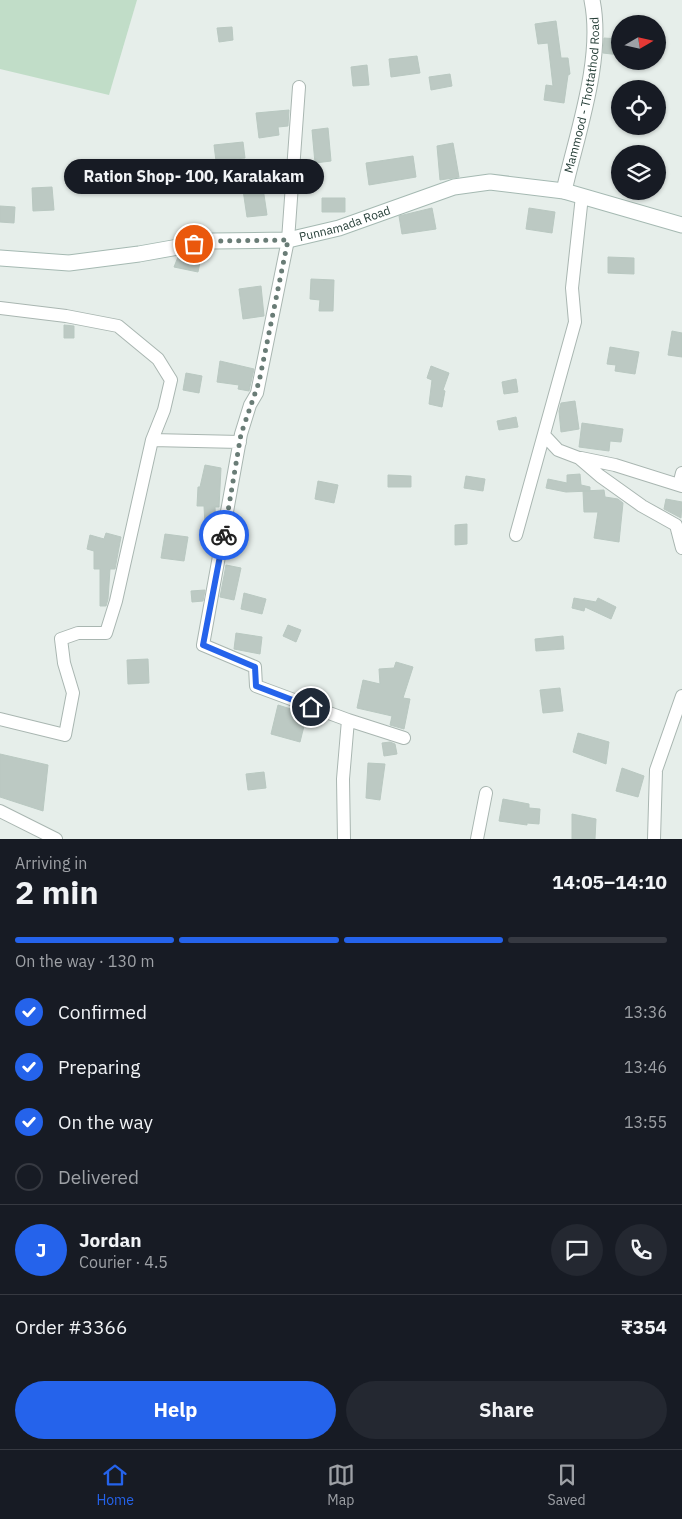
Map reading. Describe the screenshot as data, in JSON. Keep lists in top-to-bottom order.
{
  "streets": {
    "main road": ["Mammood - Thottathod Road", "Punnamada Road"]
  },
  "crossings": [
    ["Mammood - Thottathod Road", "Punnamada Road"]
  ],
  "places": ["Ration Shop- 100, Karalakam"],
  "north": "right",
  "page": {
    "bubble": "Ration Shop- 100, Karalakam",
    "heading": ["2 min", "Arriving in", "14:05–14:10"],
    "panel": [
      "Jordan",
      "Courier · 4.5",
      "Order #3366",
      "₹354"
    ],
    "bar": "On the way · 130 m",
    "list": [
      ["Confirmed", "13:36"],
      ["Preparing", "13:46"],
      ["On the way", "13:55"],
      "Delivered"
    ],
    "round": "J",
    "buttons": ["Help", "Share"],
    "tabs": ["Home", "Map", "Saved"]
  }
}
